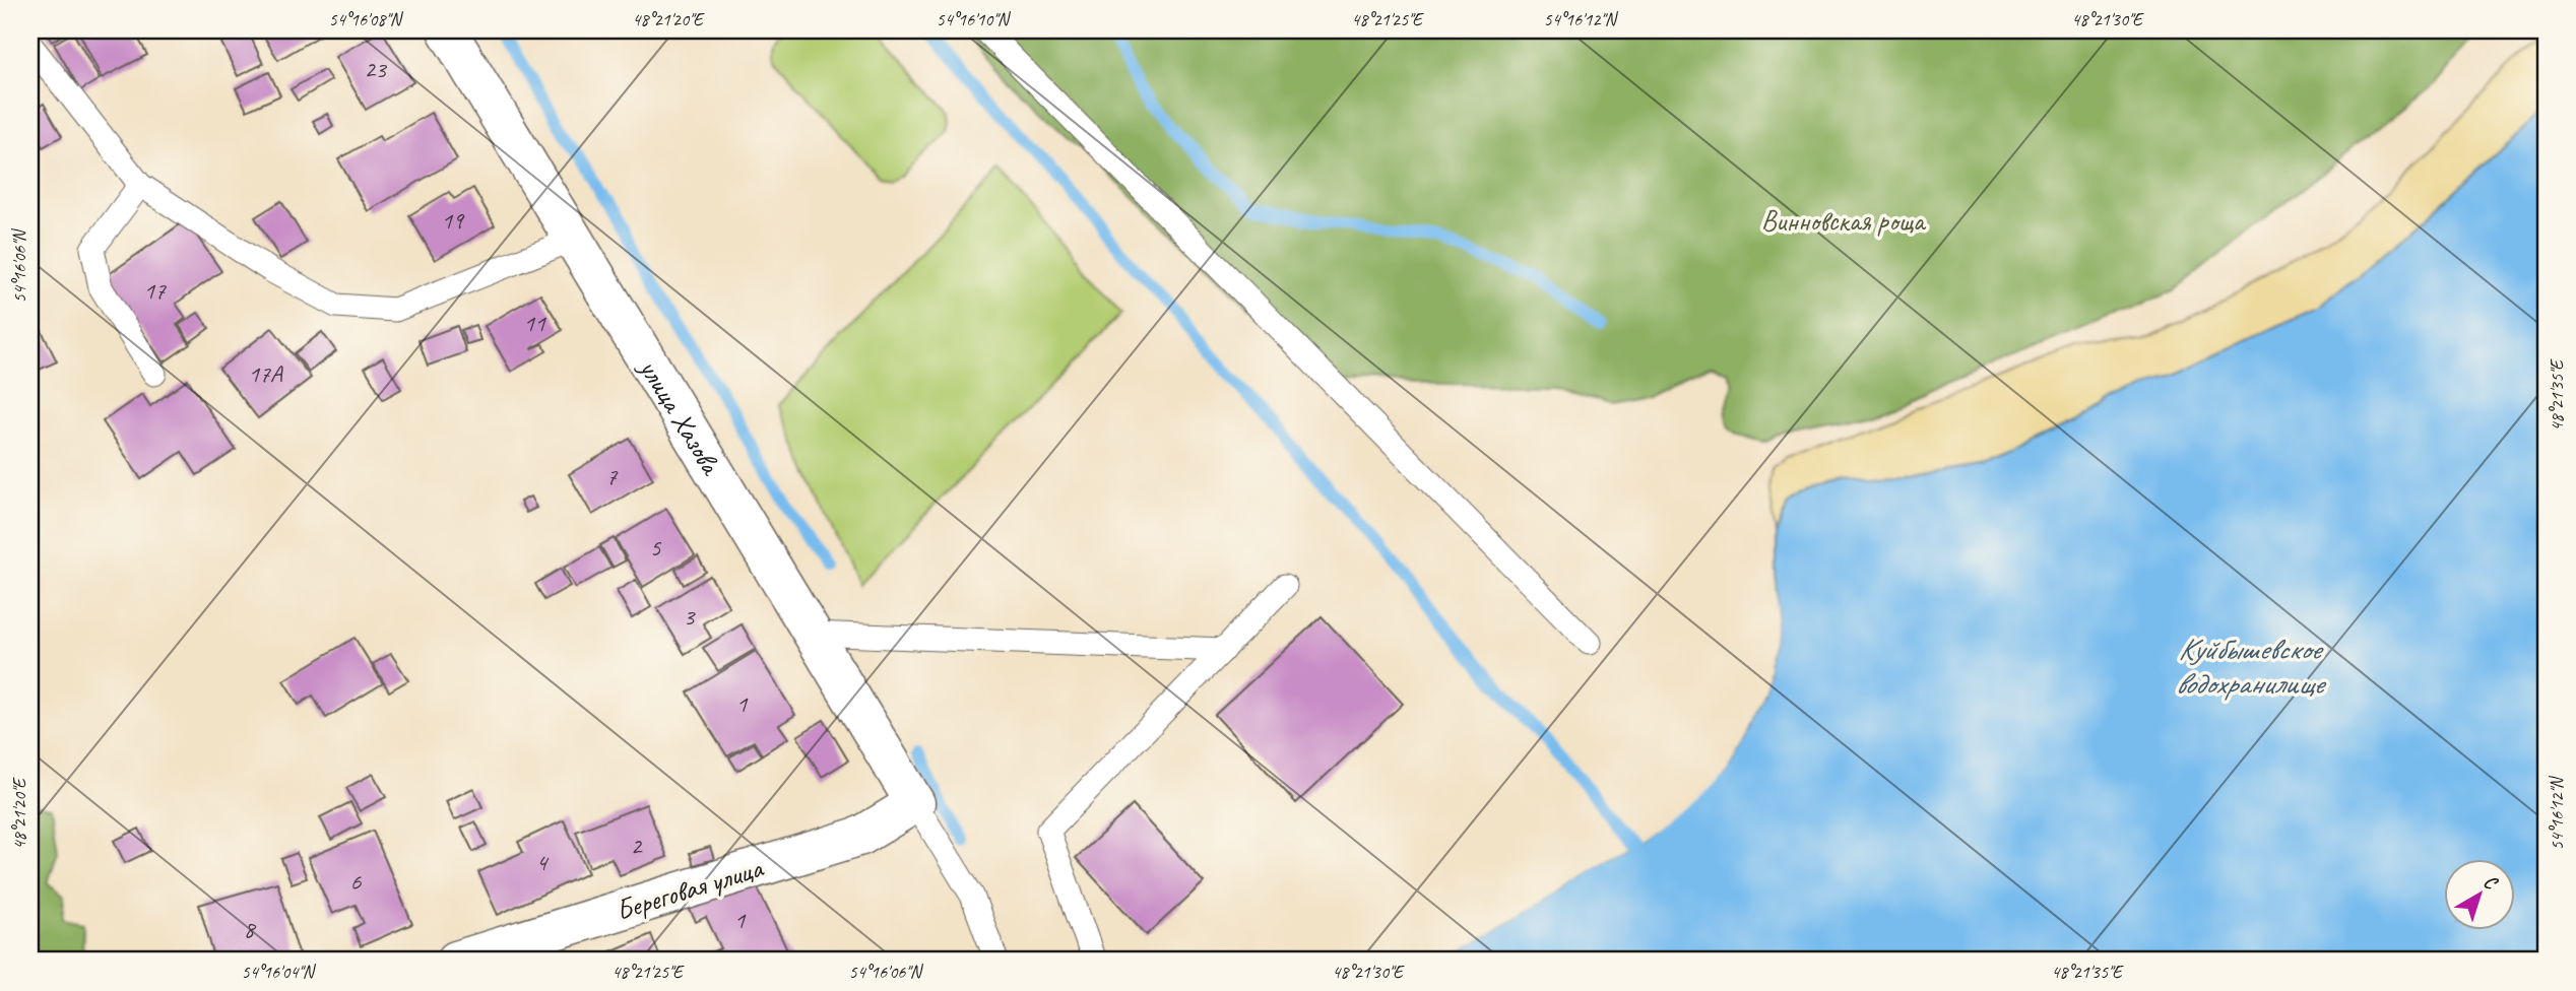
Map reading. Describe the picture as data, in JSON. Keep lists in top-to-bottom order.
{
  "streets": {
    "street": ["улица Хазова", "Береговая улица"]
  },
  "crossings": [
    ["улица Хазова", "Береговая улица"]
  ],
  "water": ["Куйбышевское водохранилище"],
  "parks": ["Винновская роща"],
  "house_numbers": [
    "23",
    "19",
    "17",
    "11",
    "17А",
    "7",
    "5",
    "3",
    "1",
    "2",
    "4",
    "6",
    "1",
    "8"
  ],
  "north": "top right",
  "coordinates": [
    "54°16'08\"N",
    "48°21'20\"E",
    "54°16'10\"N",
    "48°21'25\"E",
    "54°16'12\"N",
    "48°21'30\"E",
    "54°16'06\"N",
    "48°21'35\"E",
    "54°16'04\"N"
  ]
}
